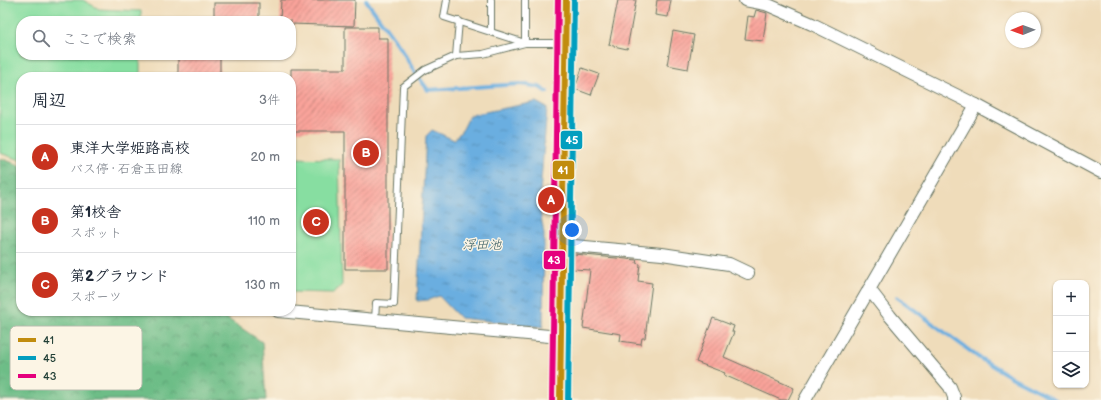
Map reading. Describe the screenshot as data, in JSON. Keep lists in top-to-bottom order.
{
  "water": ["浮田池"],
  "lines": ["transit line 41", "transit line 45", "transit line 43"],
  "legend": ["41", "45", "43"],
  "north": "left",
  "page": {
    "search": "ここで検索",
    "heading": ["周辺", "3件"],
    "list": [
      {
        "mark": "A",
        "name": "東洋大学姫路高校",
        "note": "バス停 · 石倉玉田線",
        "value": "20 m"
      },
      {
        "mark": "B",
        "name": "第1校舎",
        "note": "スポット",
        "value": "110 m"
      },
      {
        "mark": "C",
        "name": "第2グラウンド",
        "note": "スポーツ",
        "value": "130 m"
      }
    ],
    "pins": ["B", "A", "C"],
    "map_buttons": ["+", "−"]
  }
}
